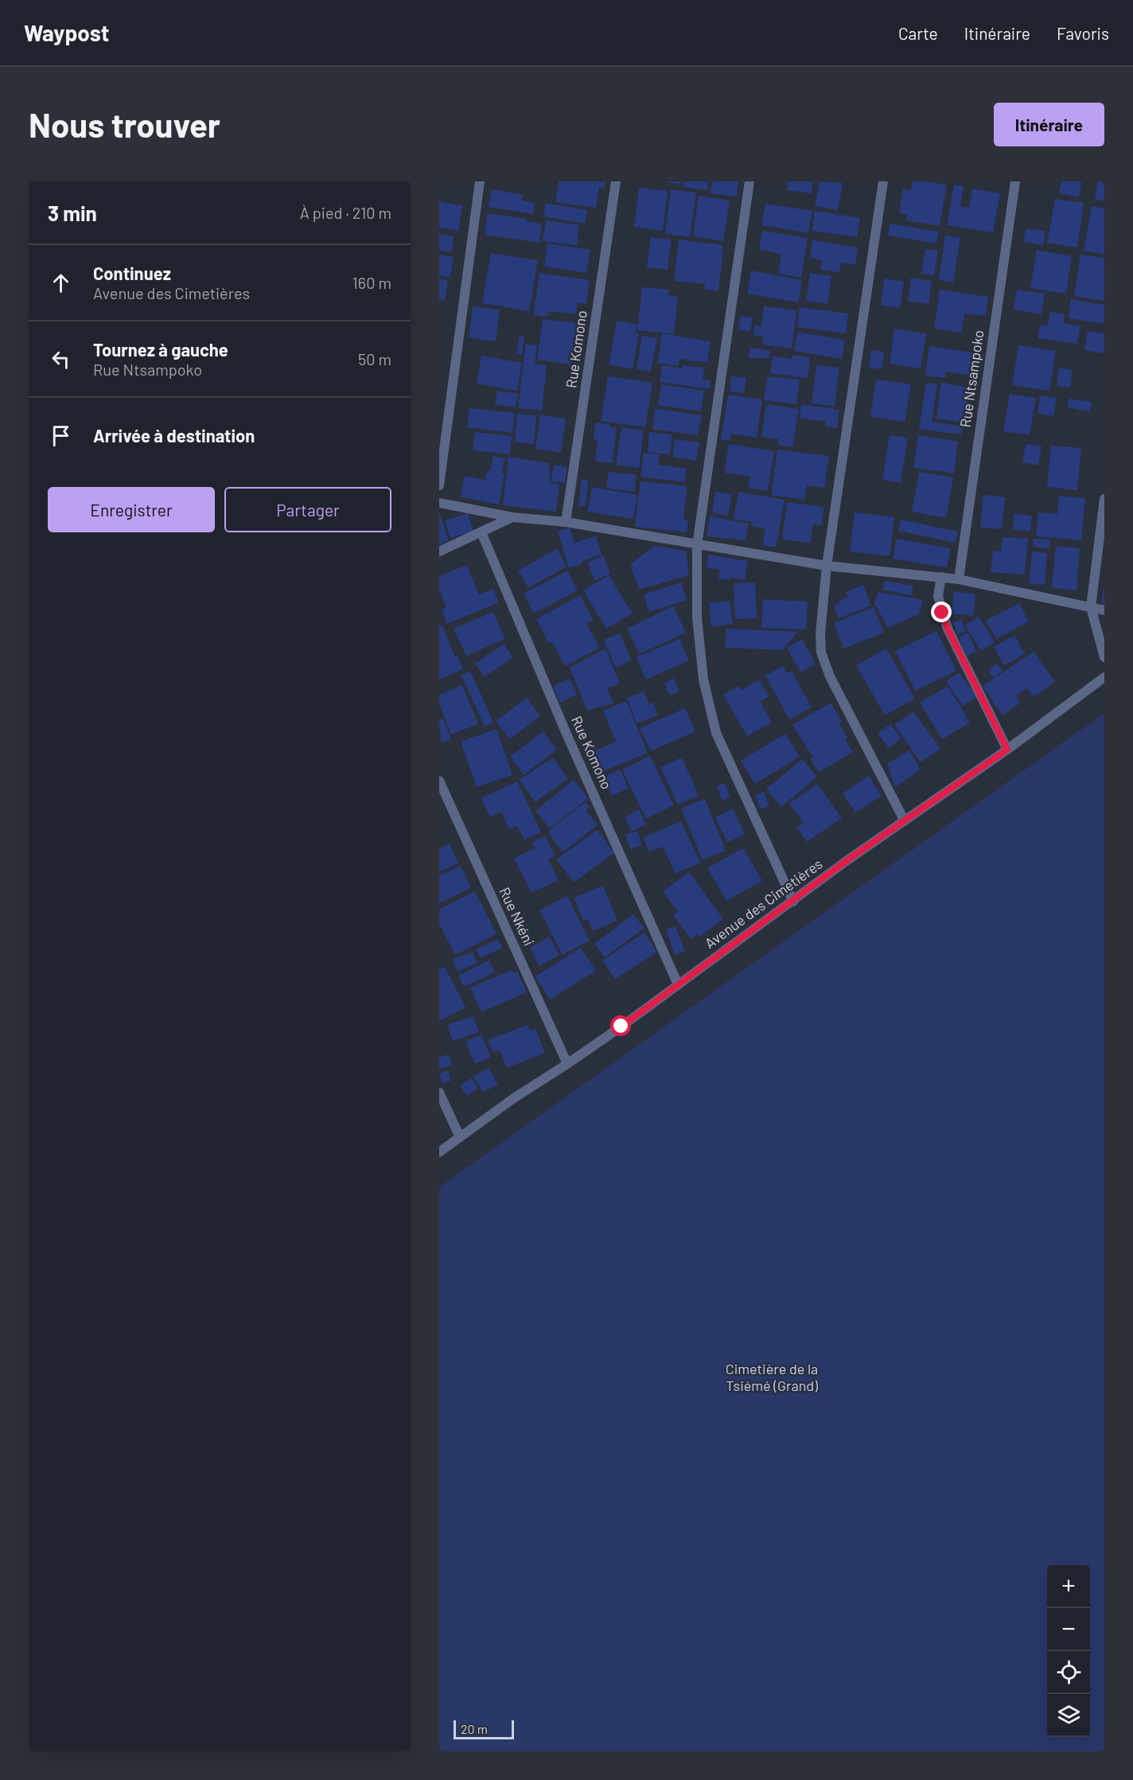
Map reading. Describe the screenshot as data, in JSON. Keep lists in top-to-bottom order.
{
  "streets": {
    "street": [
      "Rue Komono",
      "Rue Ntsampoko",
      "Avenue des Cimetières",
      "Rue Nkéni"
    ]
  },
  "crossings": [
    ["Rue Komono", "Avenue des Cimetières"],
    ["Avenue des Cimetières", "Rue Nkéni"]
  ],
  "parks": ["Cimetière de la Tsiémé (Grand)"],
  "scale_bar": "20 m",
  "page": {
    "header": "Waypost",
    "nav": ["Carte", "Itinéraire", "Favoris"],
    "buttons": [
      "Itinéraire",
      ["Enregistrer", "Partager"]
    ],
    "title": "Nous trouver",
    "heading": ["3 min", "À pied · 210 m"],
    "list": [
      ["Continuez", "Avenue des Cimetières", "160 m"],
      ["Tournez à gauche", "Rue Ntsampoko", "50 m"],
      "Arrivée à destination"
    ],
    "map_buttons": ["+", "−"],
    "scale": "20 m"
  }
}
